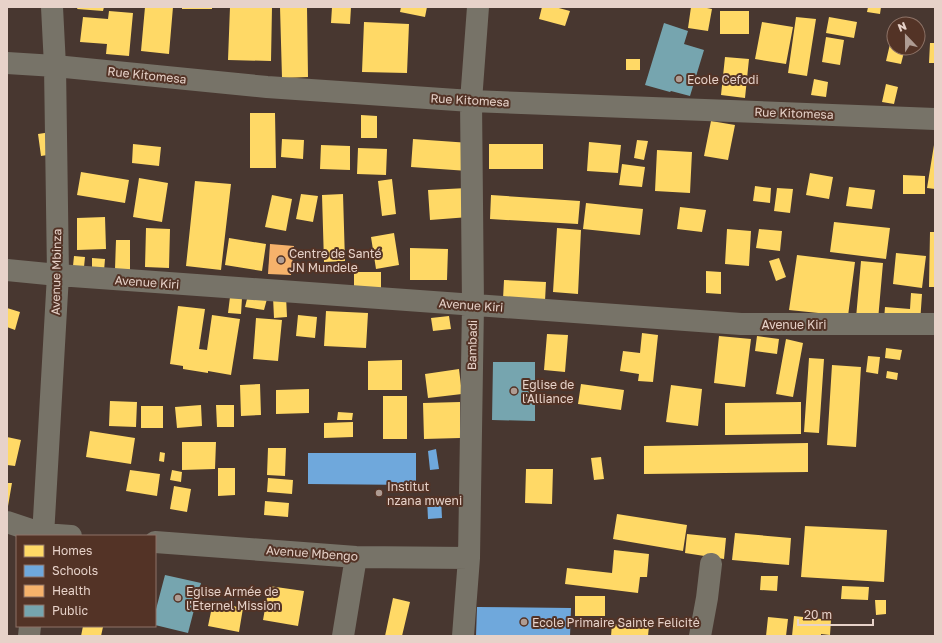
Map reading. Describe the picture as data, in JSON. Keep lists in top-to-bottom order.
{
  "streets": {
    "street": [
      "Rue Kitomesa",
      "Avenue Mbinza",
      "Avenue Kiri",
      "Bambadi",
      "Avenue Mbengo"
    ]
  },
  "crossings": [
    ["Rue Kitomesa", "Avenue Mbinza"],
    ["Rue Kitomesa", "Bambadi"],
    ["Avenue Mbinza", "Avenue Kiri"],
    ["Avenue Kiri", "Bambadi"],
    ["Bambadi", "Avenue Mbengo"]
  ],
  "places": [
    "Ecole Cefodi",
    "Centre de Santé JN Mundele",
    "Eglise de l'Alliance",
    "Institut nzana mweni",
    "Eglise Armée de l'Eternel Mission",
    "Ecole Primaire Sainte Felicitė"
  ],
  "legend": [
    "Homes",
    "Schools",
    "Health",
    "Public"
  ],
  "scale_bar": "20 m",
  "north": "top"
}
